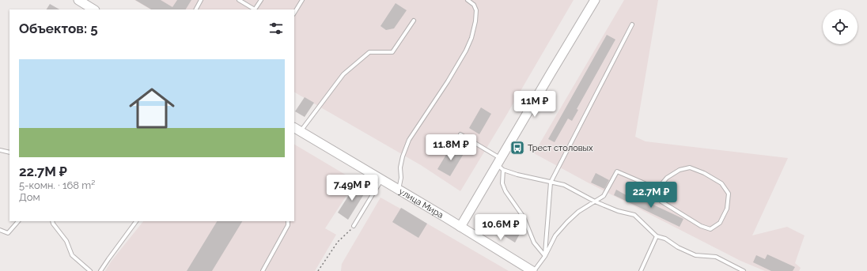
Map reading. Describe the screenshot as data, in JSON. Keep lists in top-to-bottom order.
{
  "streets": {
    "main road": ["улица Мира"]
  },
  "places": {
    "bus stop": ["Трест столовых"]
  },
  "page": {
    "heading": "Объектов: 5",
    "list": [
      {
        "name": "22.7M ₽",
        "note": "5-комн. · 168 m² · Дом"
      }
    ],
    "price": [
      "11M ₽",
      "11.8M ₽",
      "7.49M ₽",
      "22.7M ₽",
      "10.6M ₽"
    ]
  }
}
